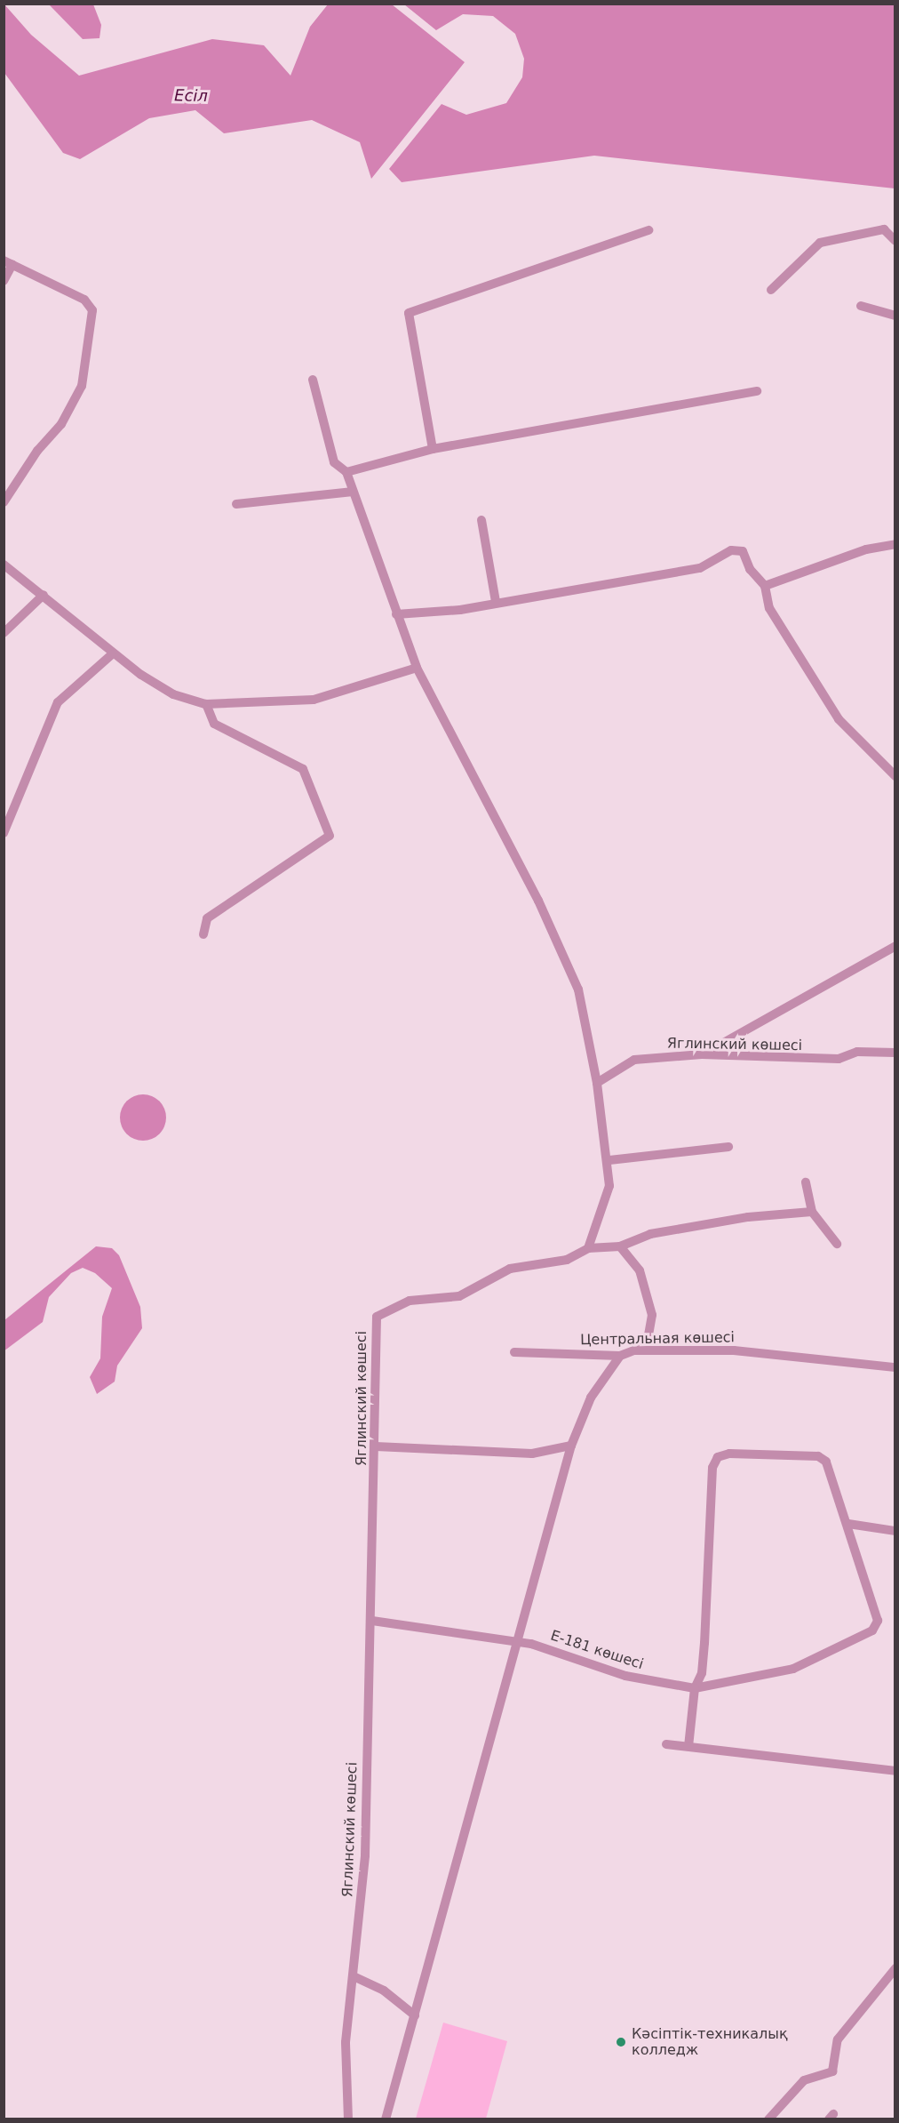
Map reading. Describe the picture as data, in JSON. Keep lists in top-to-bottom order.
{
  "streets": {
    "street": ["Яглинский көшесі", "Центральная көшесі", "Е-181 көшесі"]
  },
  "crossings": [
    ["Яглинский көшесі", "Е-181 көшесі"]
  ],
  "water": ["Есіл"],
  "places": ["Кәсіптік-техникалық колледж"]
}
